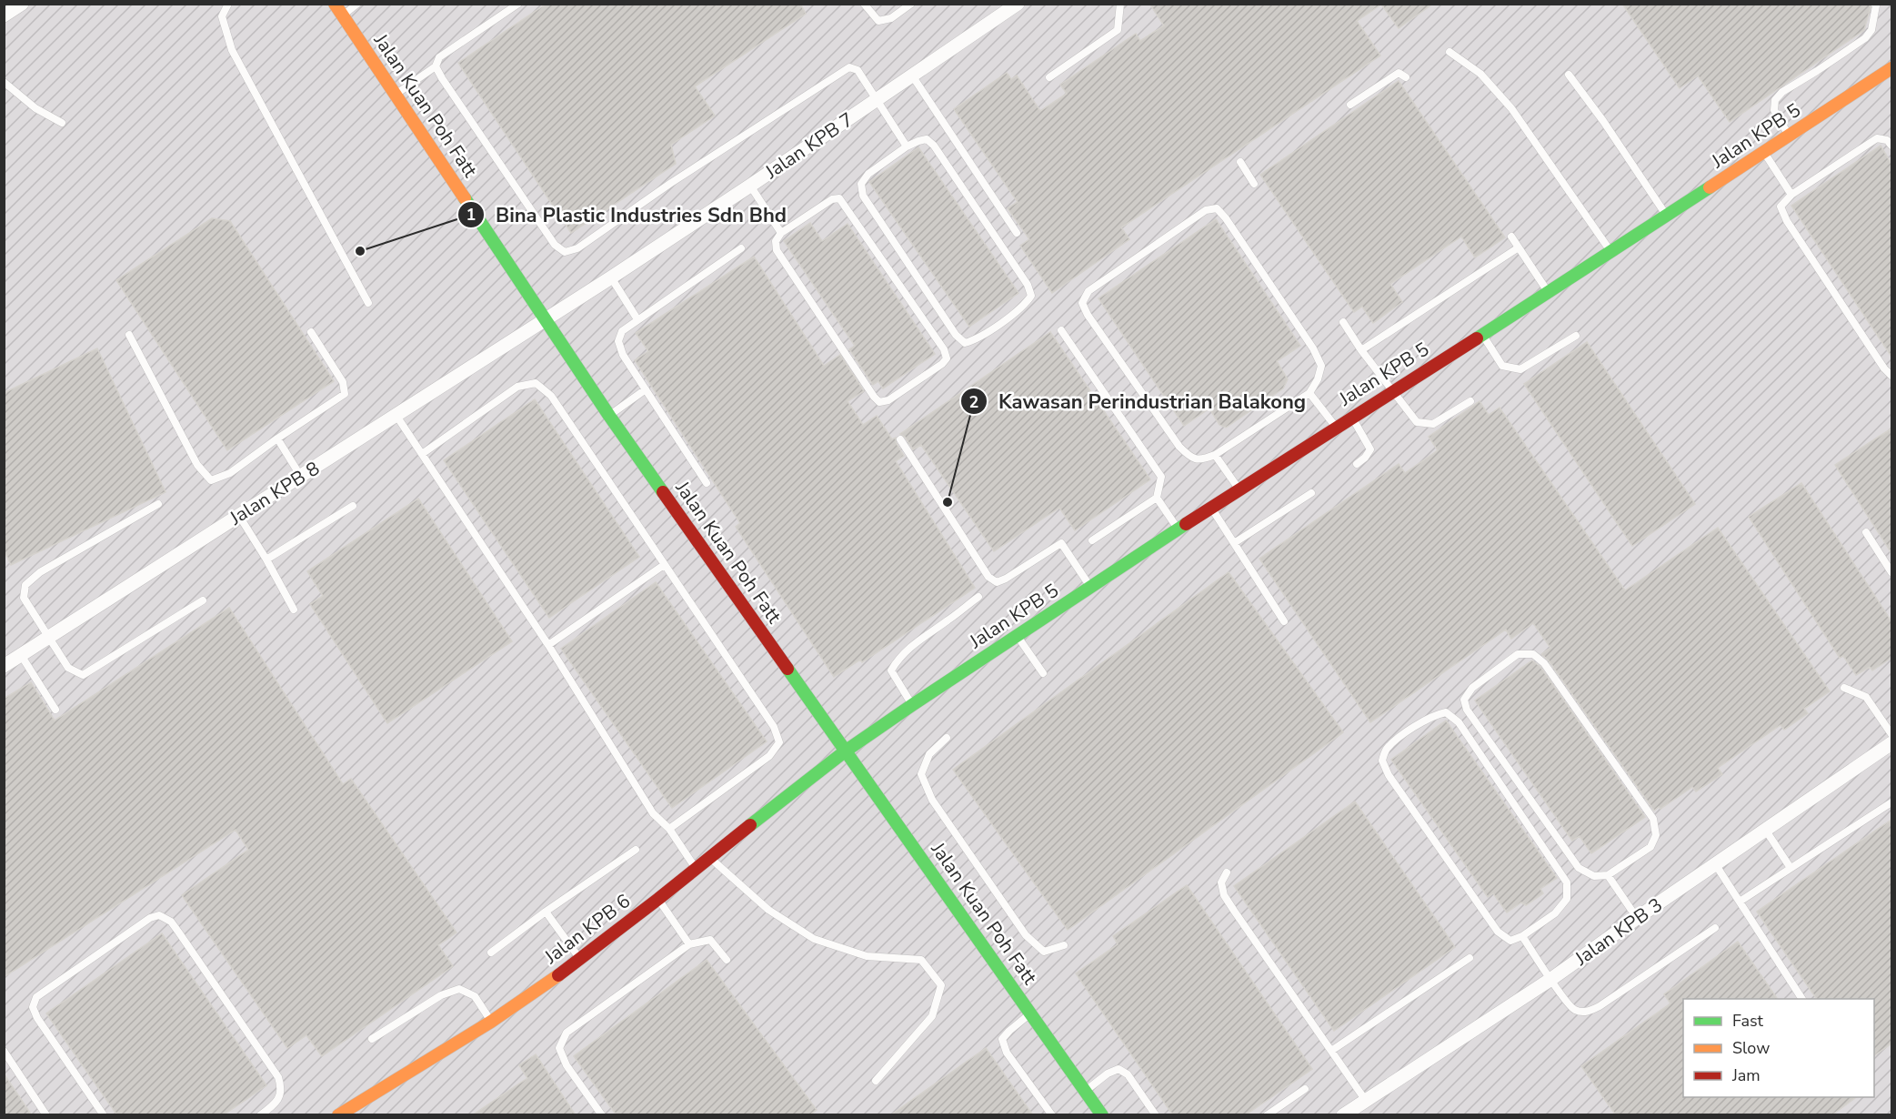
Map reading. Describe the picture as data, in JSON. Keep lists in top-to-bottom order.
{
  "streets": {
    "street": [
      "Jalan Kuan Poh Fatt",
      "Jalan KPB 5",
      "Jalan KPB 7",
      "Jalan KPB 8",
      "Jalan KPB 6",
      "Jalan KPB 3"
    ]
  },
  "crossings": [
    ["Jalan Kuan Poh Fatt", "Jalan KPB 5"],
    ["Jalan Kuan Poh Fatt", "Jalan KPB 7"],
    ["Jalan Kuan Poh Fatt", "Jalan KPB 8"],
    ["Jalan Kuan Poh Fatt", "Jalan KPB 6"],
    ["Jalan KPB 5", "Jalan KPB 6"],
    ["Jalan KPB 7", "Jalan KPB 8"]
  ],
  "places": ["Bina Plastic Industries Sdn Bhd", "Kawasan Perindustrian Balakong"],
  "legend": ["Fast", "Slow", "Jam"]
}
